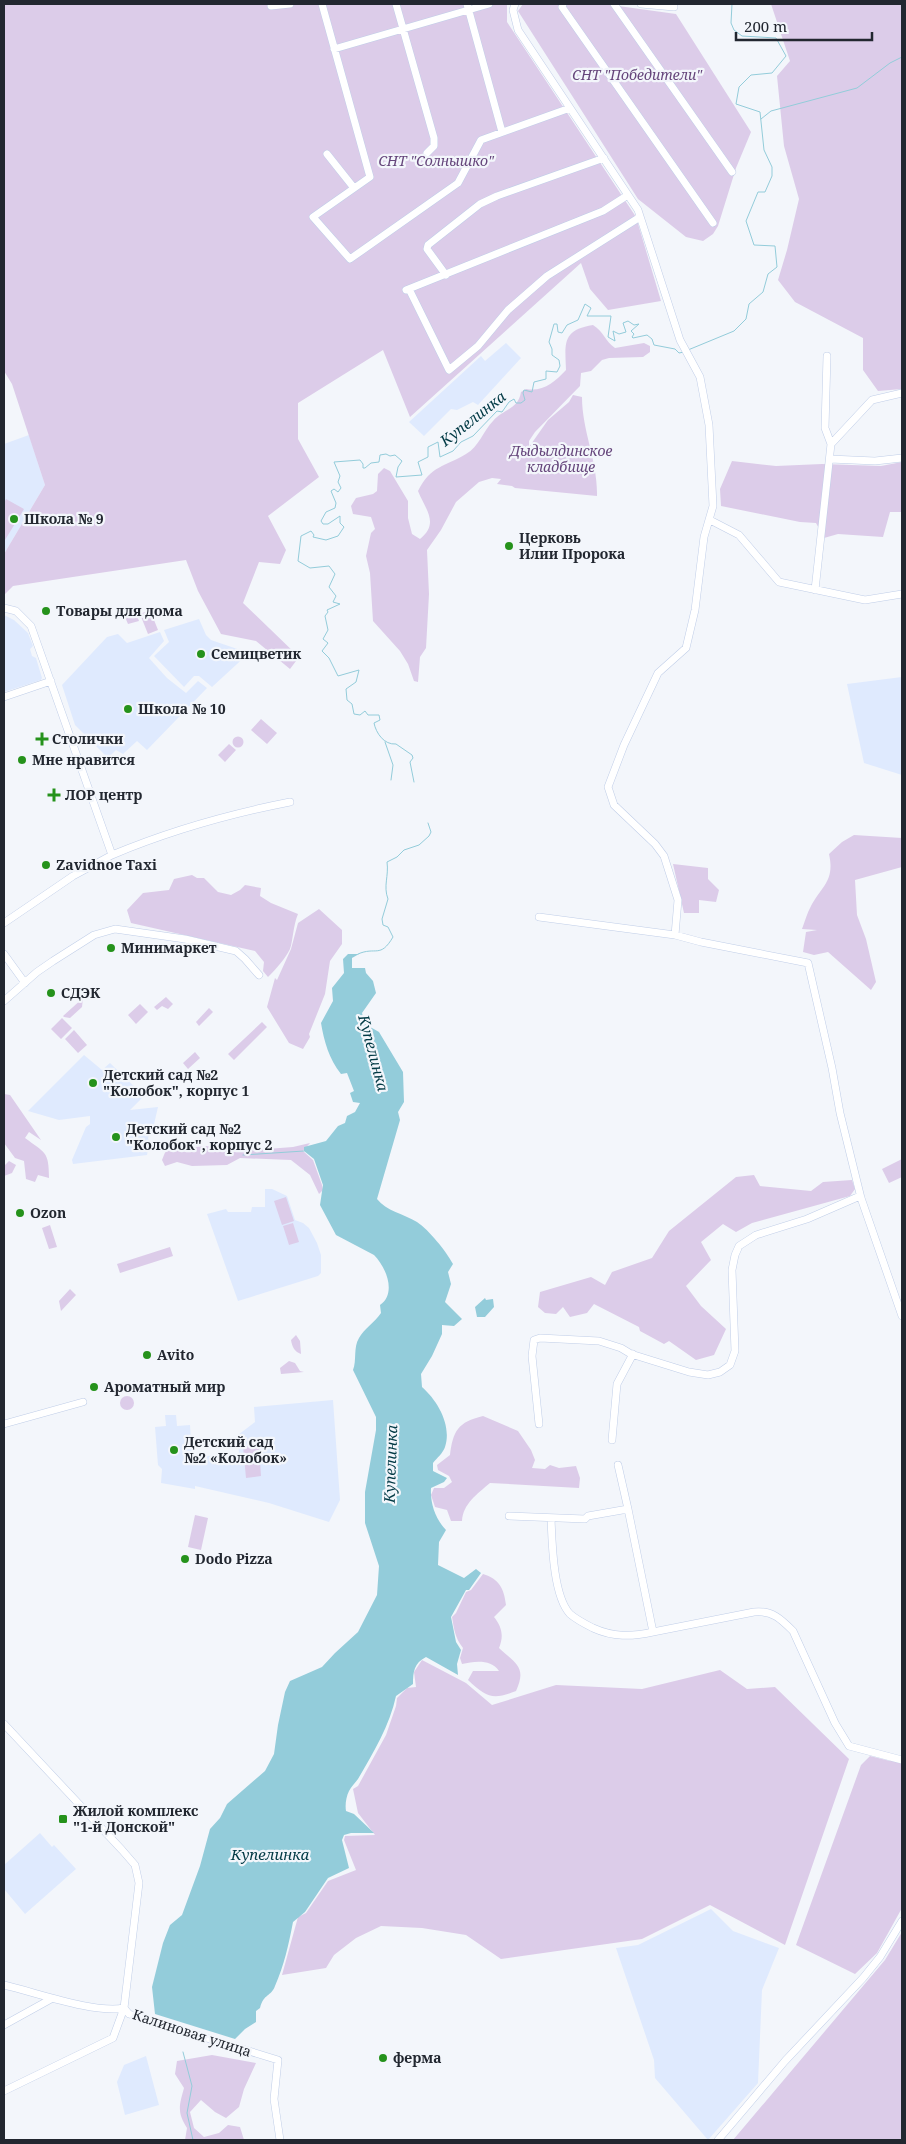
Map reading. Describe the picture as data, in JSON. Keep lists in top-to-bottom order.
{
  "streets": {
    "street": ["Калиновая улица"]
  },
  "water": ["Купелинка"],
  "parks": ["СНТ \"Победители\"", "СНТ \"Солнышко\"", "Дыдылдинское кладбище"],
  "places": {
    "other": [
      "Школа № 9",
      "Церковь Илии Пророка",
      "Товары для дома",
      "Семицветик",
      "Школа № 10",
      "Мне нравится",
      "Zavidnoe Taxi",
      "Минимаркет",
      "СДЭК",
      "Детский сад №2 \"Колобок\", корпус 1",
      "Детский сад №2 \"Колобок\", корпус 2",
      "Ozon",
      "Avito",
      "Ароматный мир",
      "Детский сад №2 «Колобок»",
      "Dodo Pizza",
      "ферма"
    ],
    "health": ["Столички", "ЛОР центр"],
    "transit": ["Жилой комплекс \"1-й Донской\""]
  },
  "scale_bar": "200 m"
}
